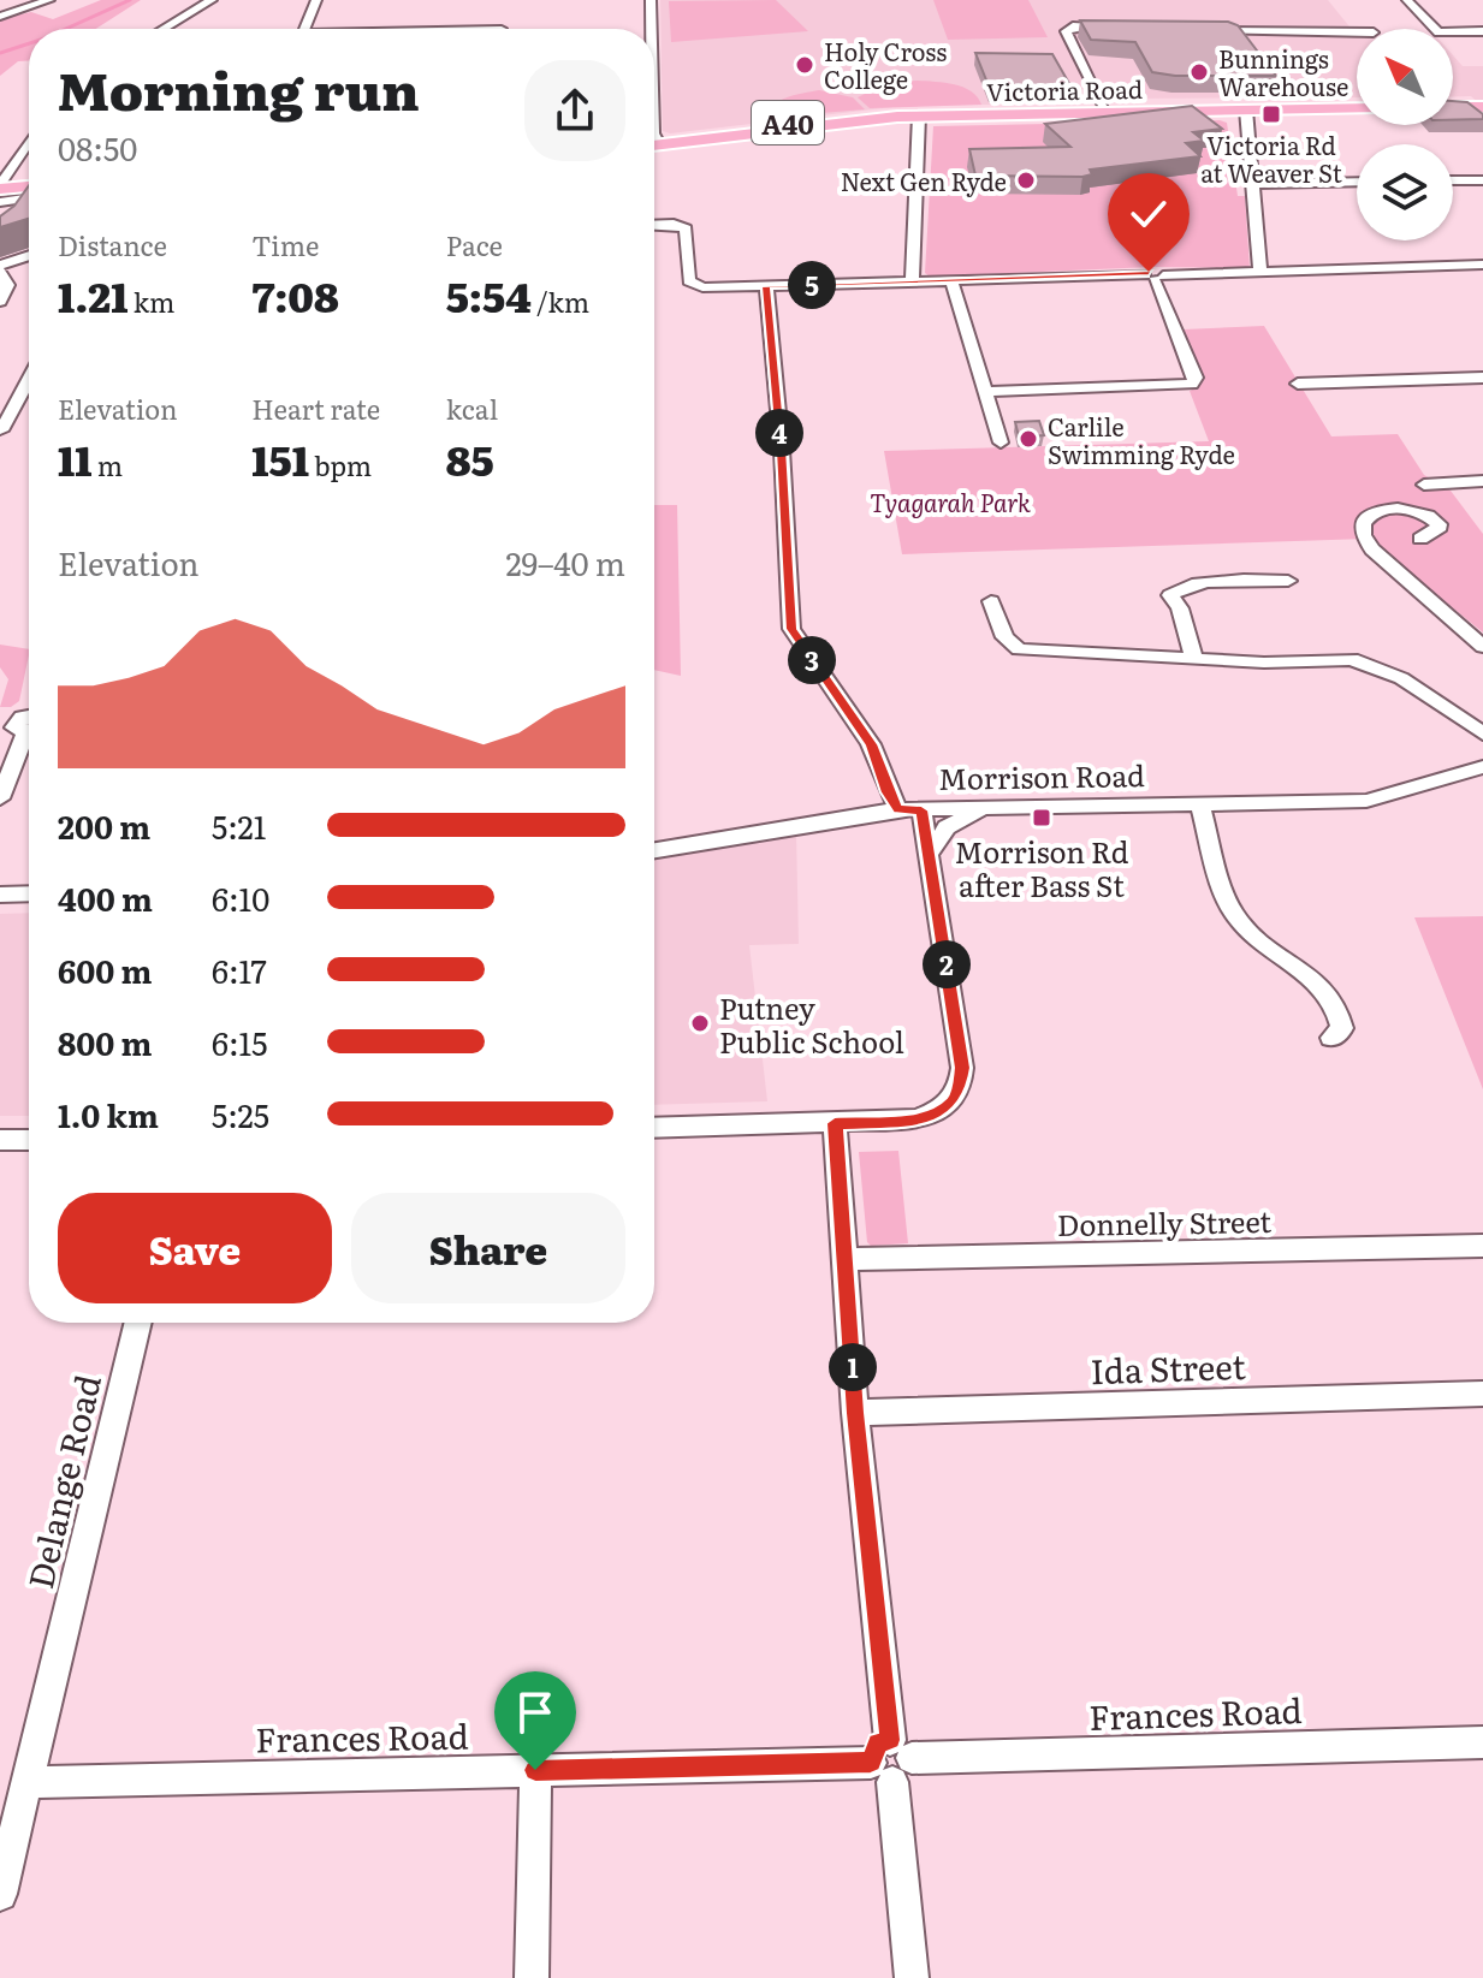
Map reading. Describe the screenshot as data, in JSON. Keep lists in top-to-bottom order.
{
  "streets": {
    "highway": ["Victoria Road", "A40"],
    "street": [
      "Morrison Road",
      "Donnelly Street",
      "Ida Street",
      "Delange Road",
      "Frances Road"
    ]
  },
  "crossings": [
    ["Delange Road", "Frances Road"]
  ],
  "parks": ["Tyagarah Park"],
  "places": {
    "other": [
      "Holy Cross College",
      "Bunnings Warehouse",
      "Next Gen Ryde",
      "Carlile Swimming Ryde",
      "Putney Public School"
    ],
    "transit": ["Victoria Rd at Weaver St", "Morrison Rd after Bass St"]
  },
  "north": "top left",
  "page": {
    "heading": ["Morning run", "08:50"],
    "stats": [
      ["Distance", "1.21 km"],
      ["Time", "7:08"],
      ["Pace", "5:54 /km"],
      ["Elevation", "11 m"],
      ["Heart rate", "151 bpm"],
      ["kcal", "85"]
    ],
    "pins": [
      "5",
      "4",
      "3",
      "2",
      "1"
    ],
    "chart": ["Elevation", "29–40 m"],
    "list": [
      {
        "name": "200 m",
        "note": "5:21"
      },
      {
        "name": "400 m",
        "note": "6:10"
      },
      {
        "name": "600 m",
        "note": "6:17"
      },
      {
        "name": "800 m",
        "note": "6:15"
      },
      {
        "name": "1.0 km",
        "note": "5:25"
      }
    ],
    "buttons": ["Save", "Share"]
  }
}
